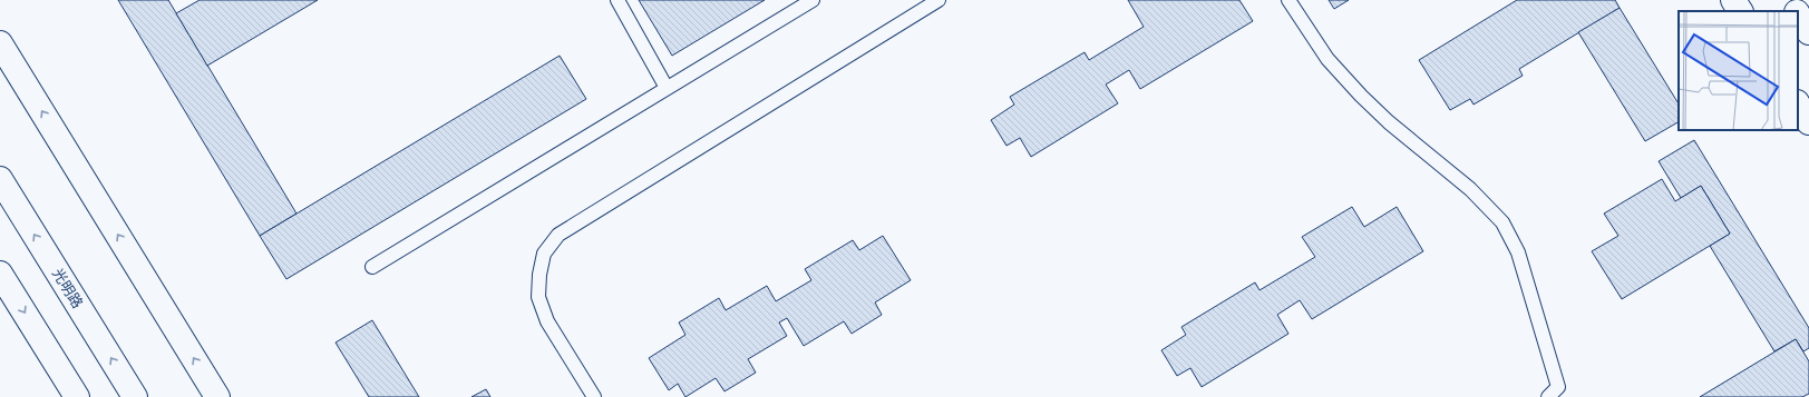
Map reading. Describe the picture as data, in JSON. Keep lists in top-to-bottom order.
{
  "streets": {
    "main road": ["光明路"]
  }
}
